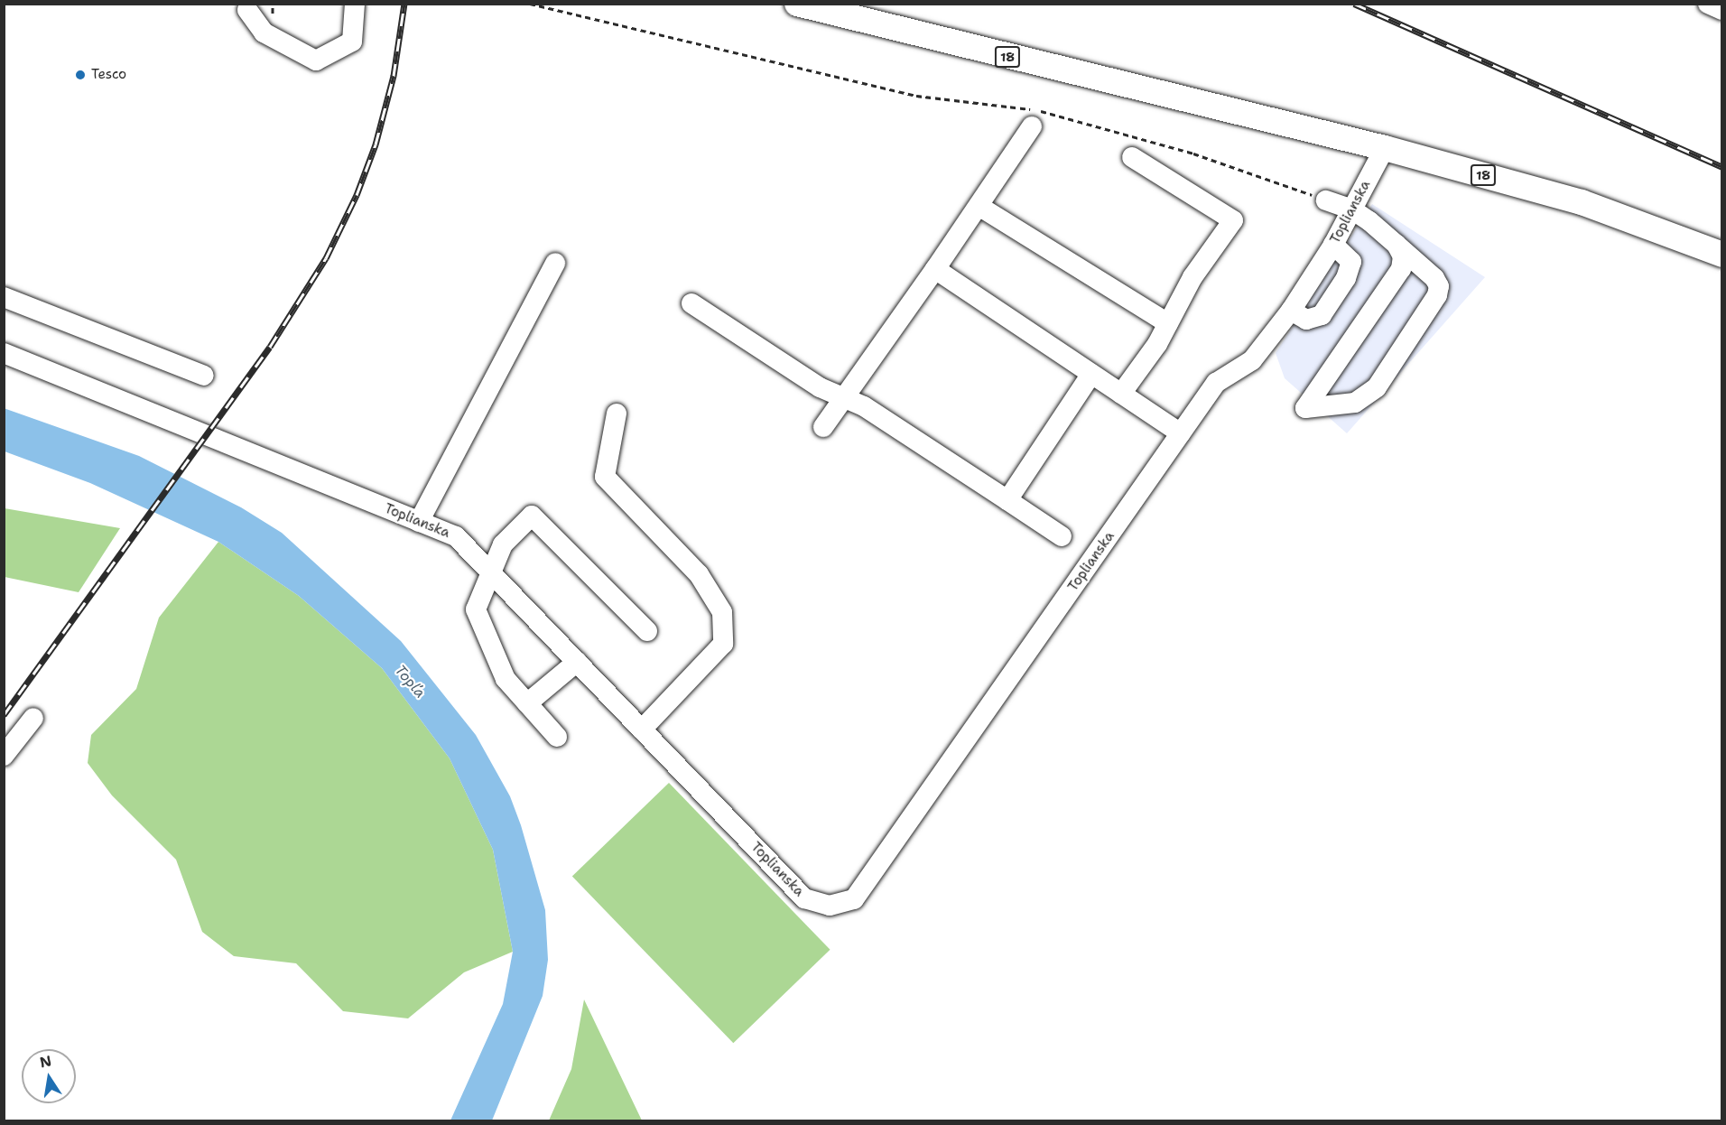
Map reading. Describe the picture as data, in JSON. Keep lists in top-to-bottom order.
{
  "streets": {
    "main road": ["18"],
    "street": ["Toplianska"]
  },
  "crossings": [
    ["18", "Toplianska"]
  ],
  "water": ["Topľa"],
  "places": ["Tesco"],
  "north": "top"
}
